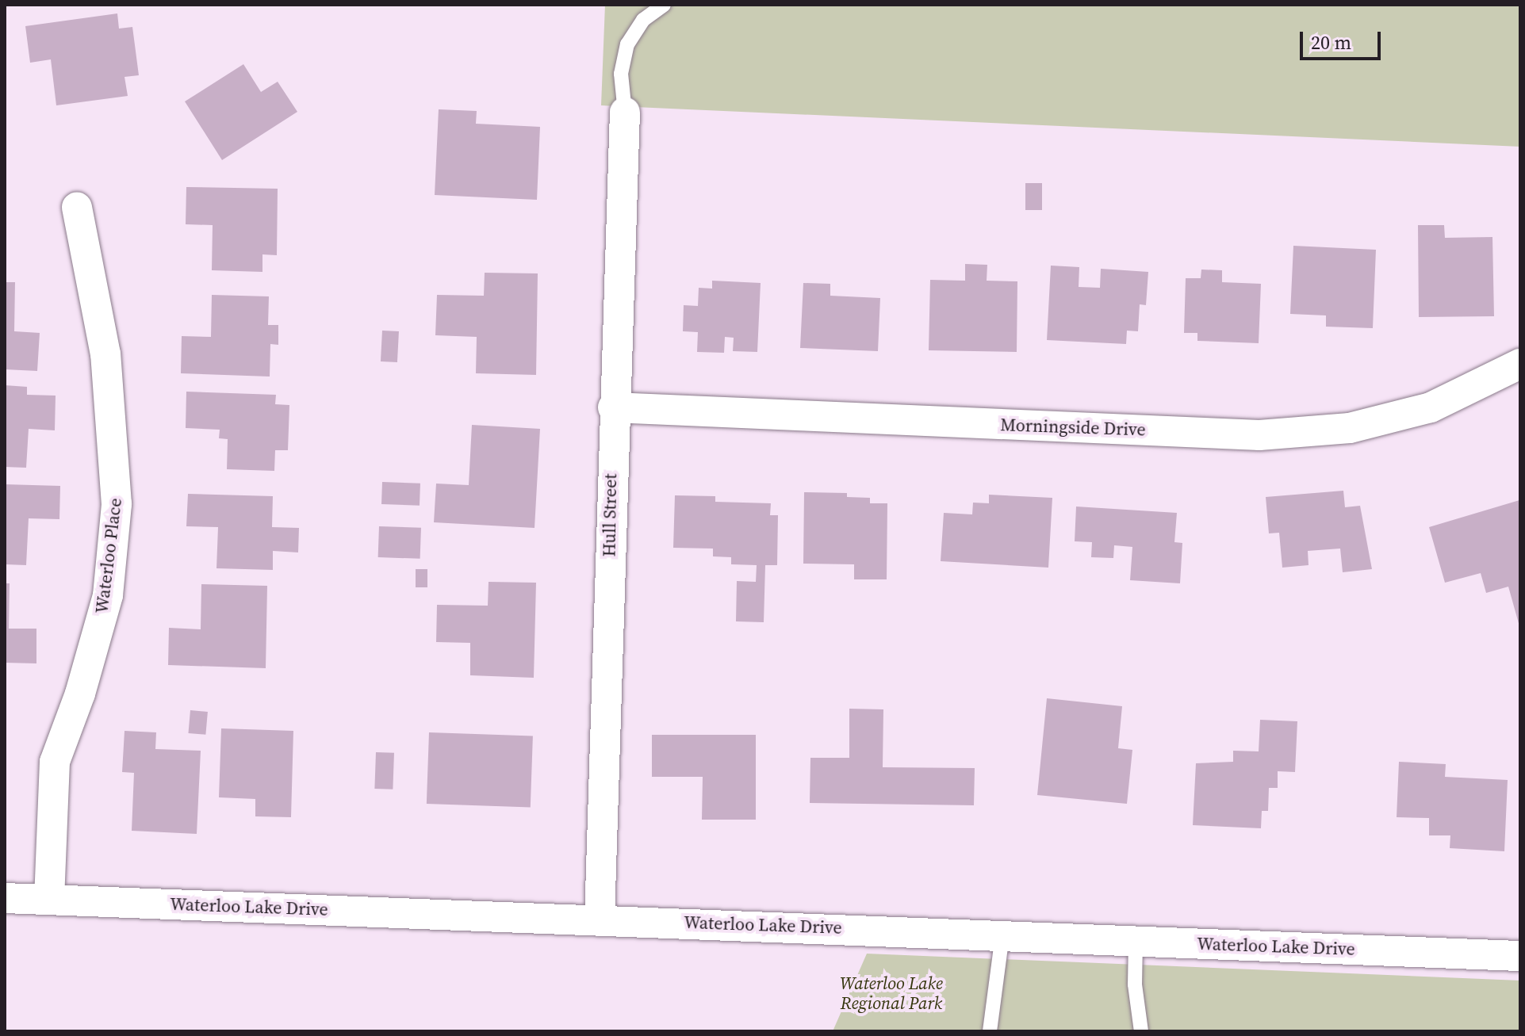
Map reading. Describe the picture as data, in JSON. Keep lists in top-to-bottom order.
{
  "streets": {
    "street": [
      "Morningside Drive",
      "Hull Street",
      "Waterloo Place",
      "Waterloo Lake Drive"
    ]
  },
  "crossings": [
    ["Morningside Drive", "Hull Street"],
    ["Hull Street", "Waterloo Lake Drive"],
    ["Waterloo Place", "Waterloo Lake Drive"]
  ],
  "parks": ["Waterloo Lake Regional Park"],
  "scale_bar": "20 m"
}
